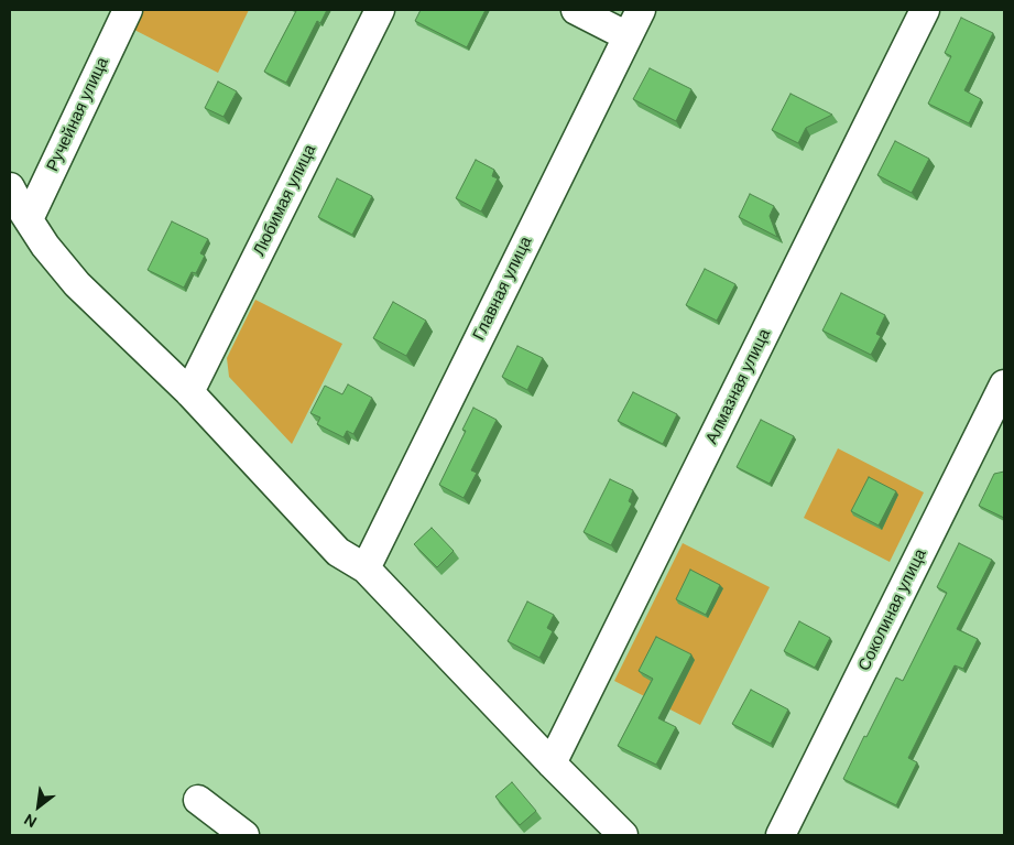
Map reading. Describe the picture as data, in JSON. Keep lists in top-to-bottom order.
{
  "streets": {
    "street": [
      "Ручейная улица",
      "Любимая улица",
      "Главная улица",
      "Алмазная улица",
      "Соколиная улица"
    ]
  },
  "north": "bottom left"
}
